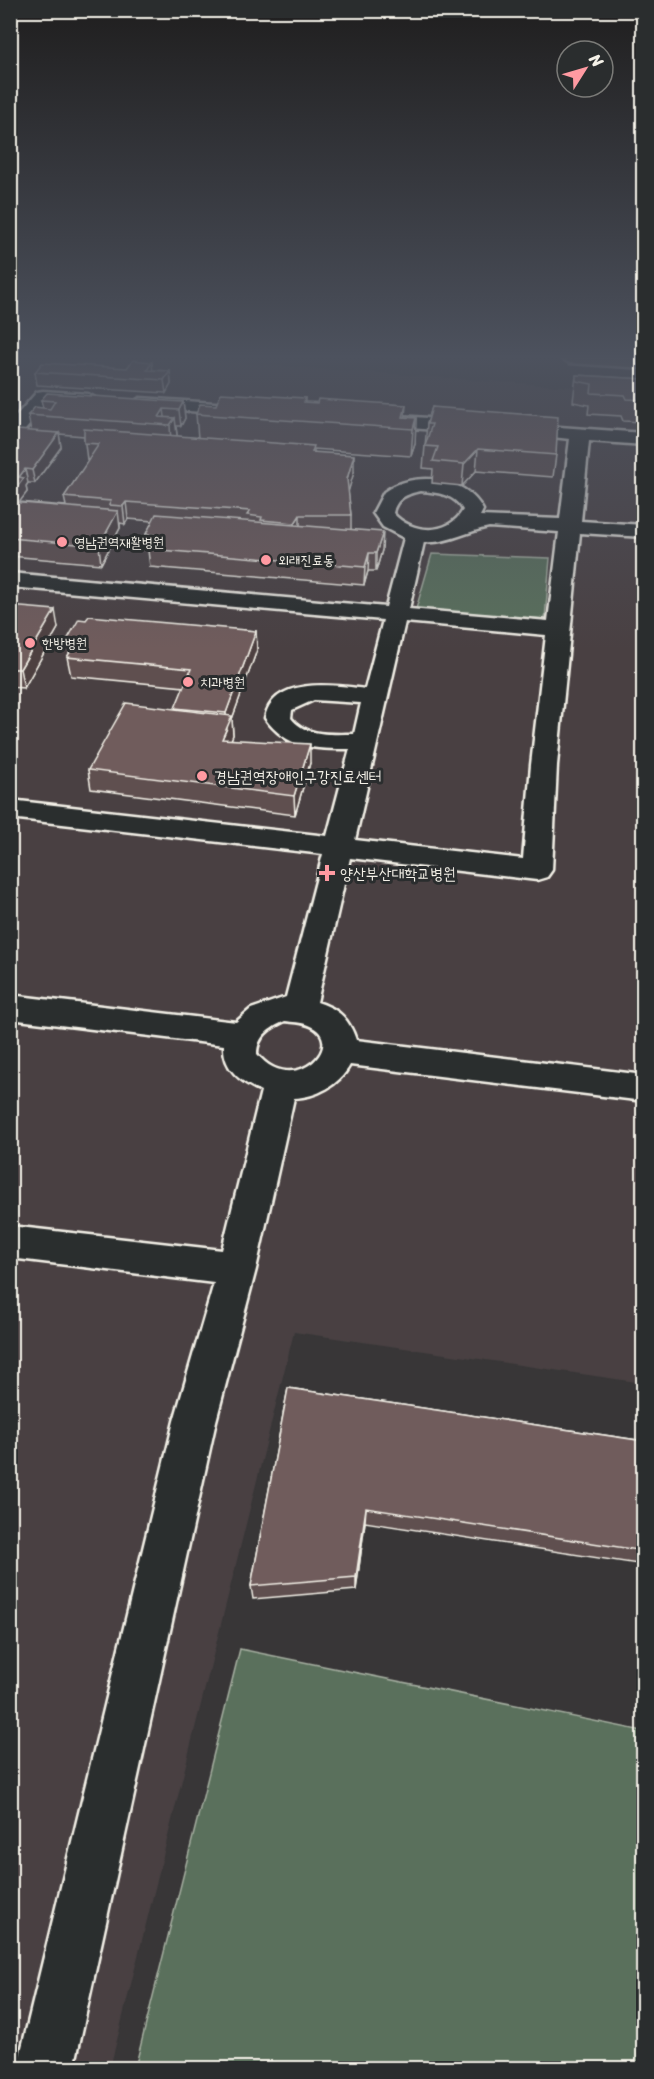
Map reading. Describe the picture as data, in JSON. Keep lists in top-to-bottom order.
{
  "places": {
    "other": [
      "영남권역재활병원",
      "외래진료동",
      "한방병원",
      "치과병원",
      "경남권역장애인구강진료센터"
    ],
    "health": ["양산부산대학교병원"]
  },
  "north": "top right"
}
